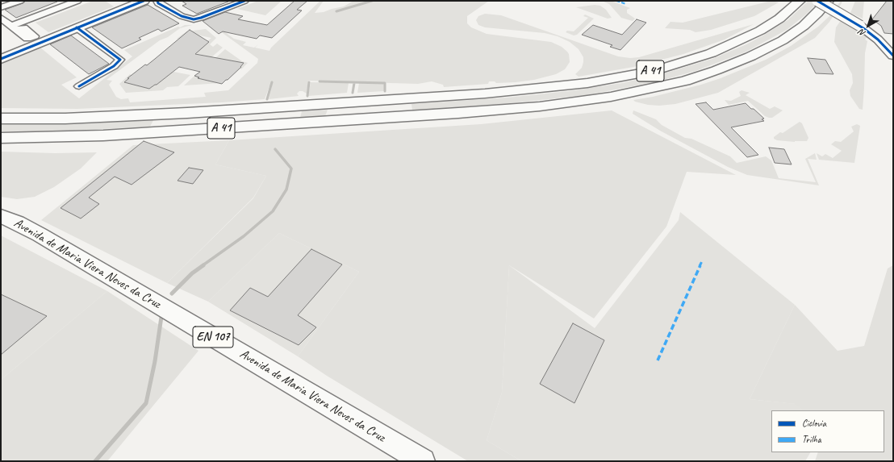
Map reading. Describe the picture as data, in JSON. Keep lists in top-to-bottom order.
{
  "streets": {
    "main road": ["A 41", "Avenida de Maria Viera Neves da Cruz", "EN 107"]
  },
  "legend": ["Ciclovia", "Trilha"],
  "north": "bottom left"
}
